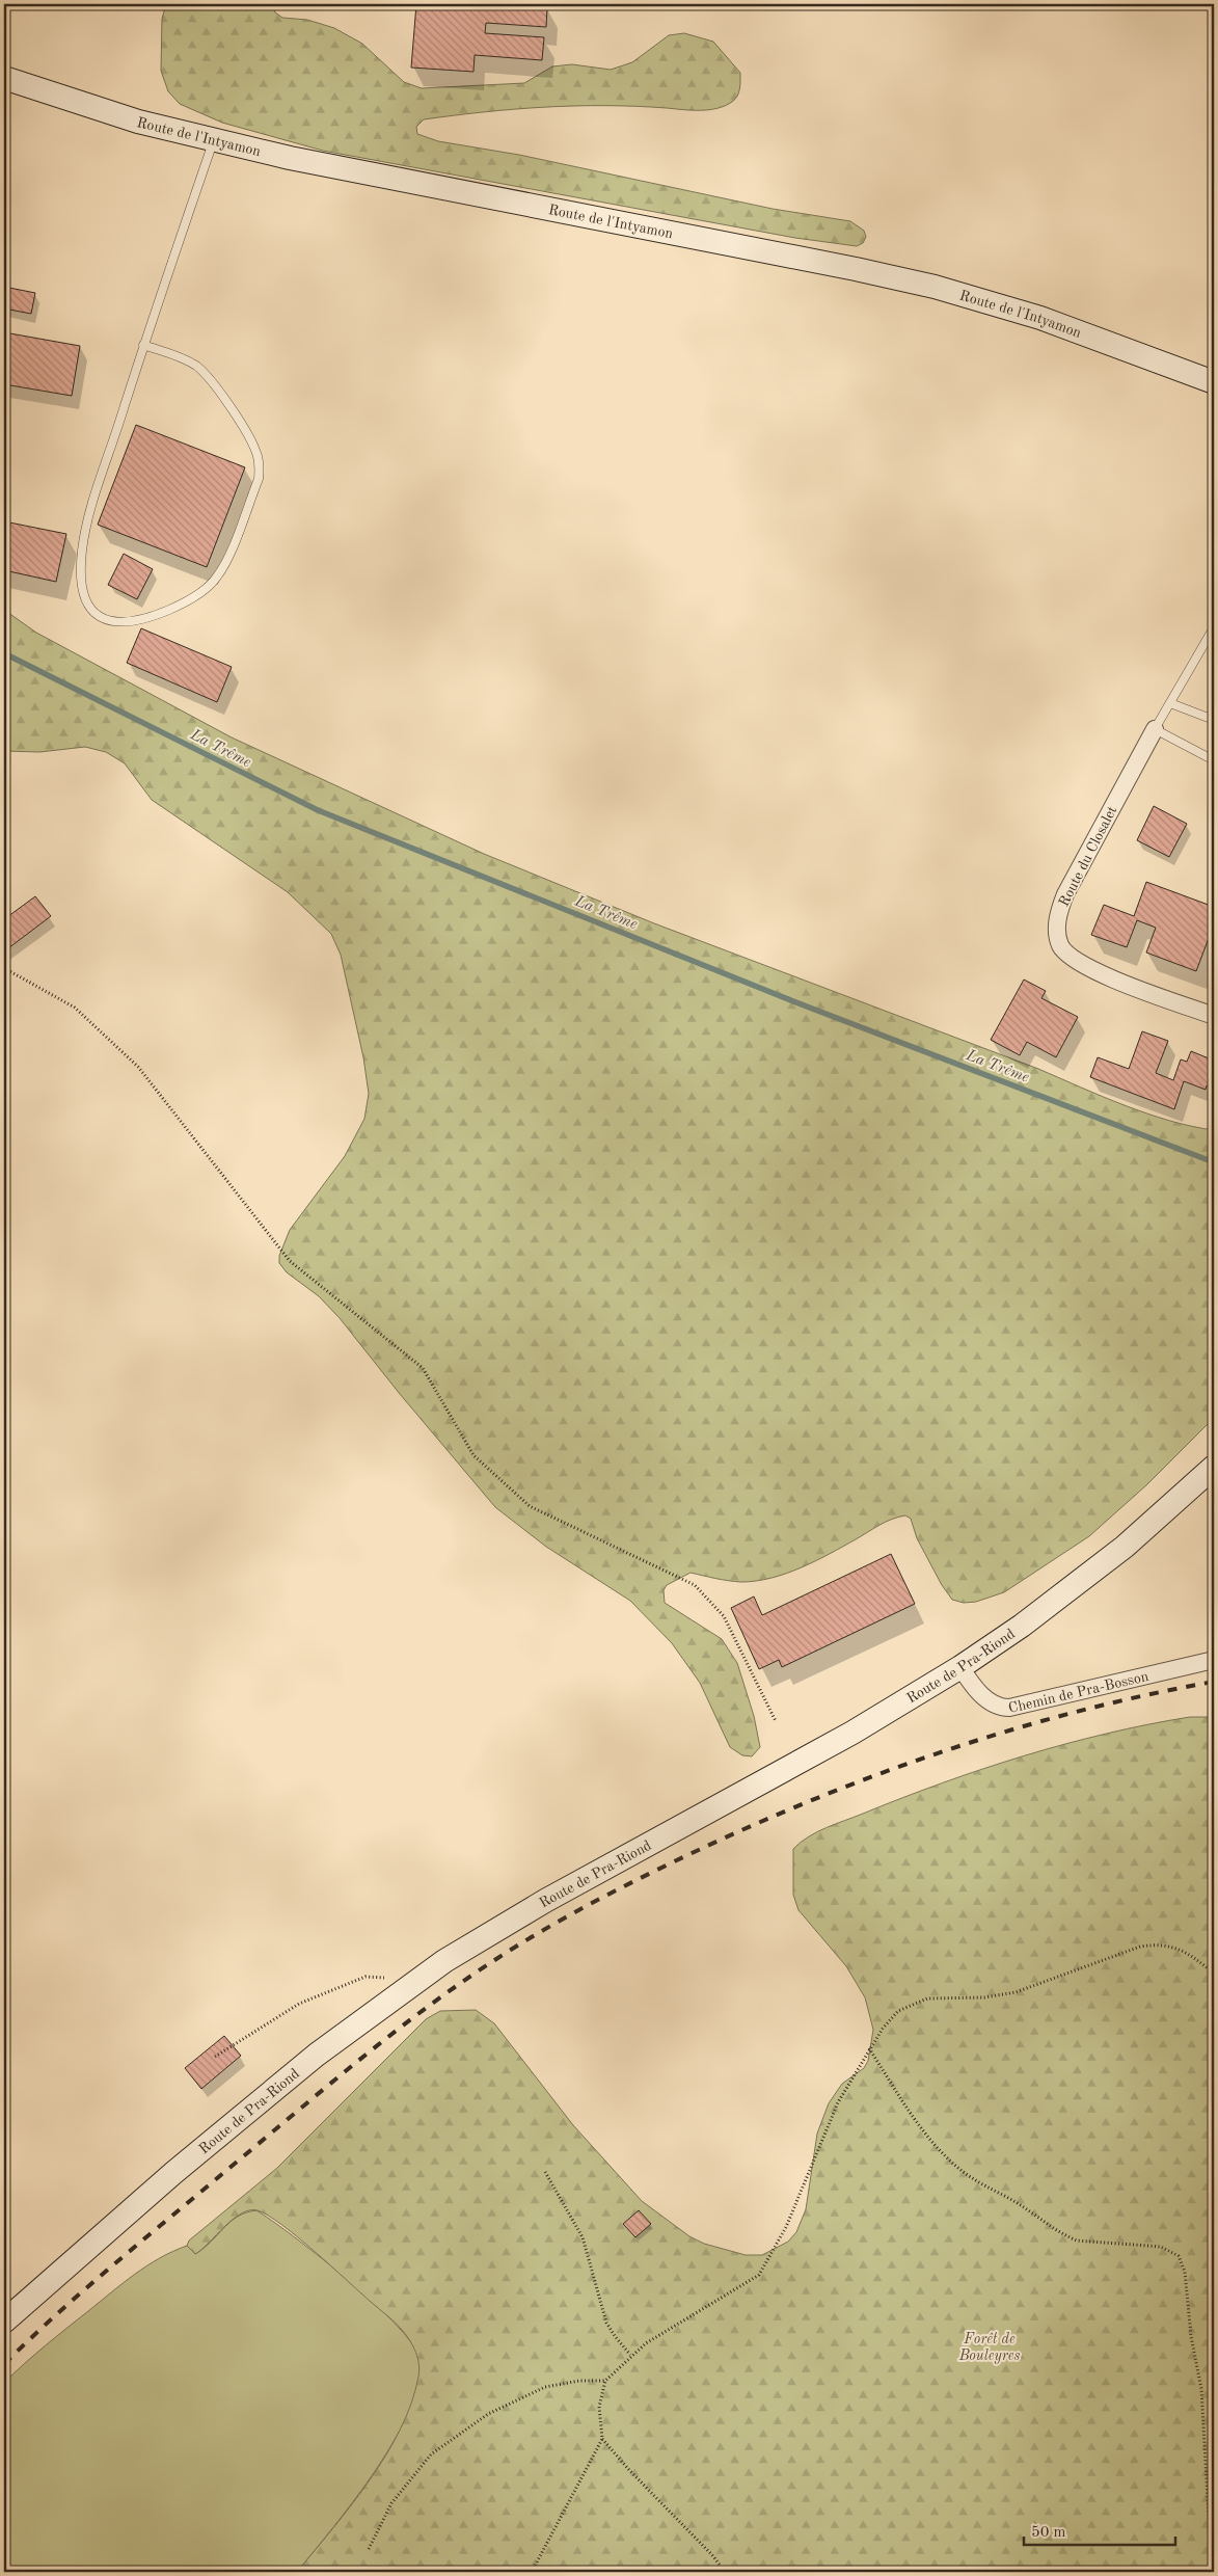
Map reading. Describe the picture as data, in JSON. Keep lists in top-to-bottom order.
{
  "streets": {
    "main road": ["Route de l'Intyamon", "Route de Pra-Riond"],
    "street": ["Route du Closalet", "Chemin de Pra-Bosson"]
  },
  "crossings": [
    ["Route de Pra-Riond", "Chemin de Pra-Bosson"]
  ],
  "water": ["La Trême"],
  "parks": ["Forêt de Bouleyres"],
  "scale_bar": "50 m"
}
